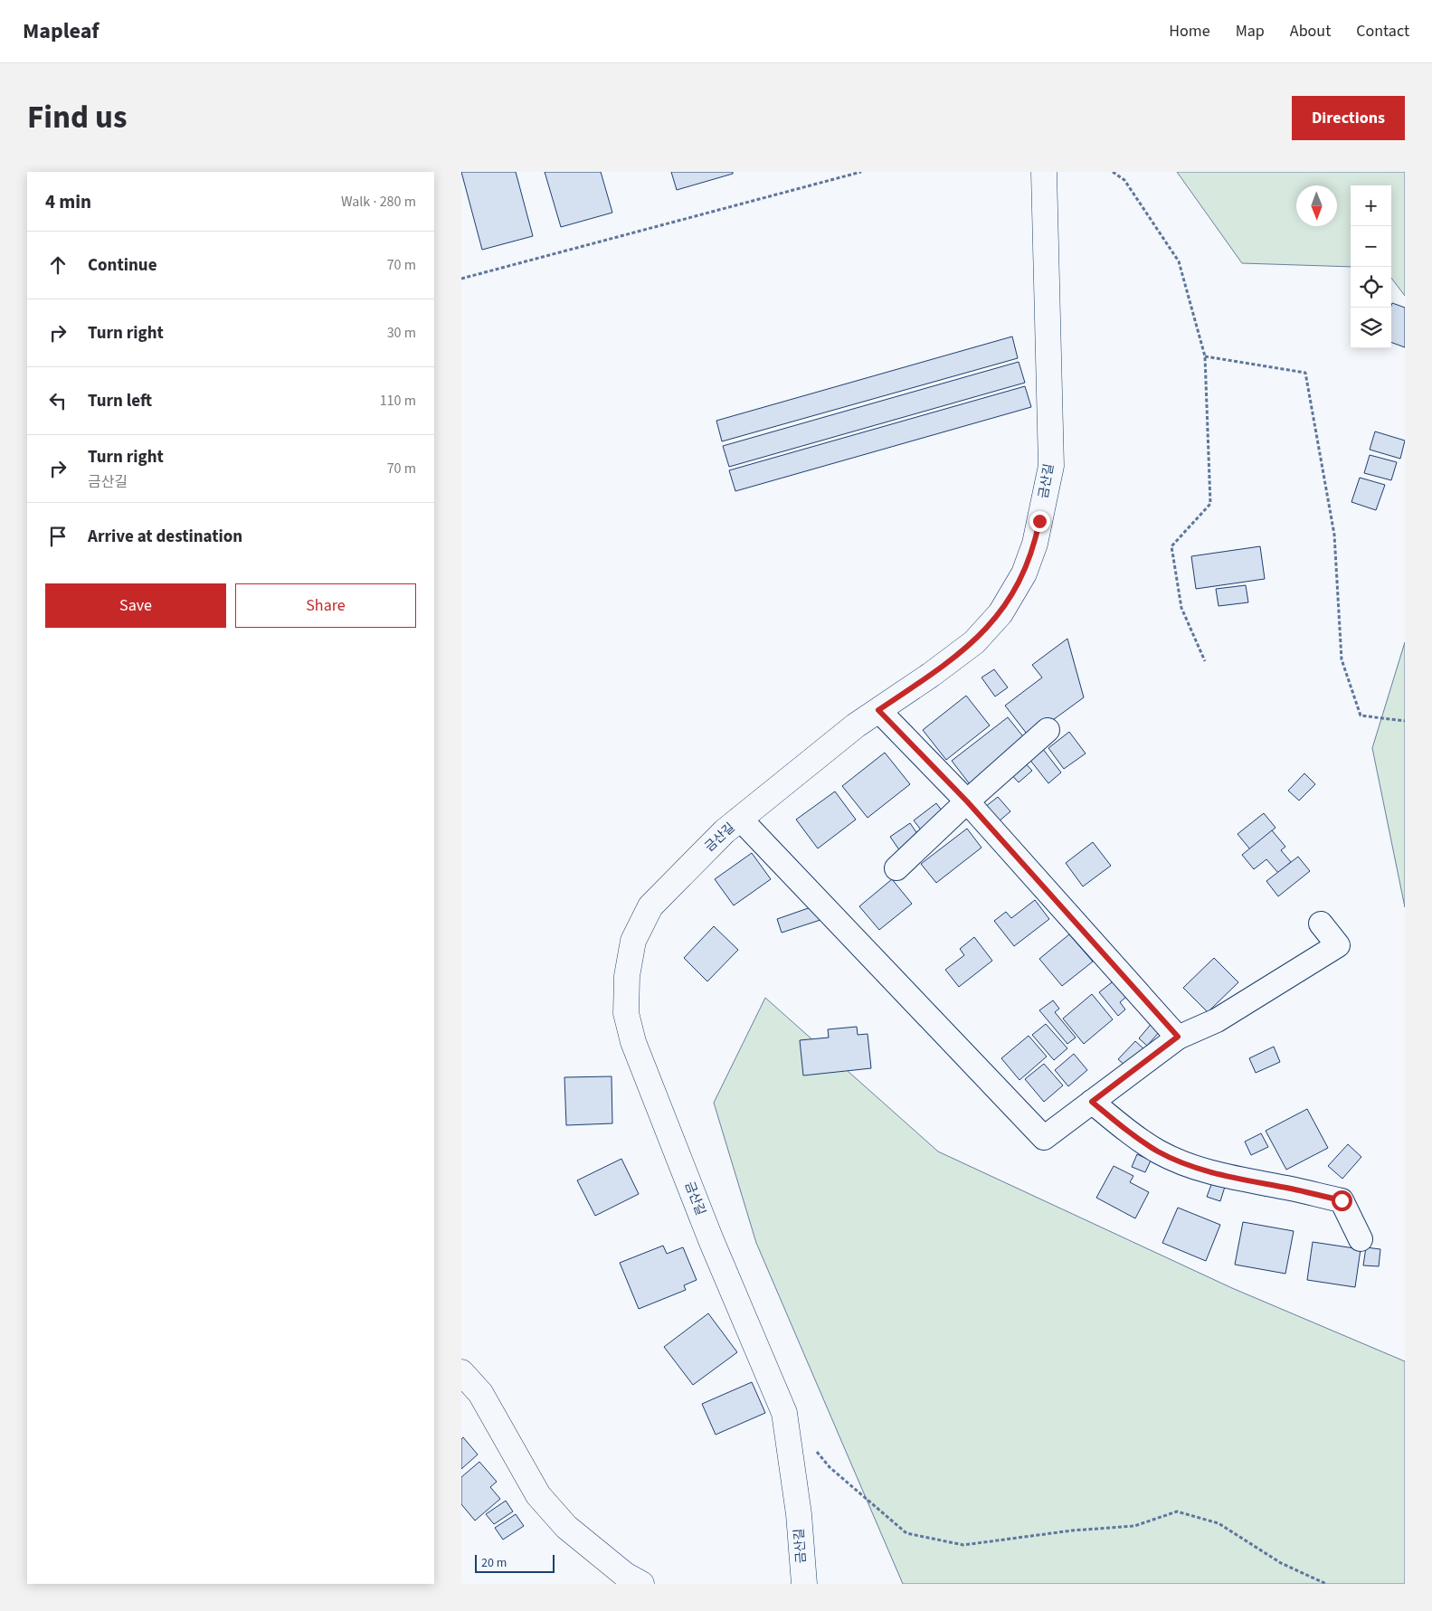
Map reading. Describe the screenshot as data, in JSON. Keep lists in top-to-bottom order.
{
  "streets": {
    "street": ["금산길"]
  },
  "scale_bar": "20 m",
  "north": "bottom",
  "page": {
    "header": "Mapleaf",
    "nav": [
      "Home",
      "Map",
      "About",
      "Contact"
    ],
    "title": "Find us",
    "buttons": [
      "Directions",
      ["Save", "Share"]
    ],
    "heading": ["4 min", "Walk · 280 m"],
    "map_buttons": ["+", "−"],
    "list": [
      ["Continue", "70 m"],
      ["Turn right", "30 m"],
      ["Turn left", "110 m"],
      ["Turn right", "금산길", "70 m"],
      "Arrive at destination"
    ],
    "scale": "20 m"
  }
}
